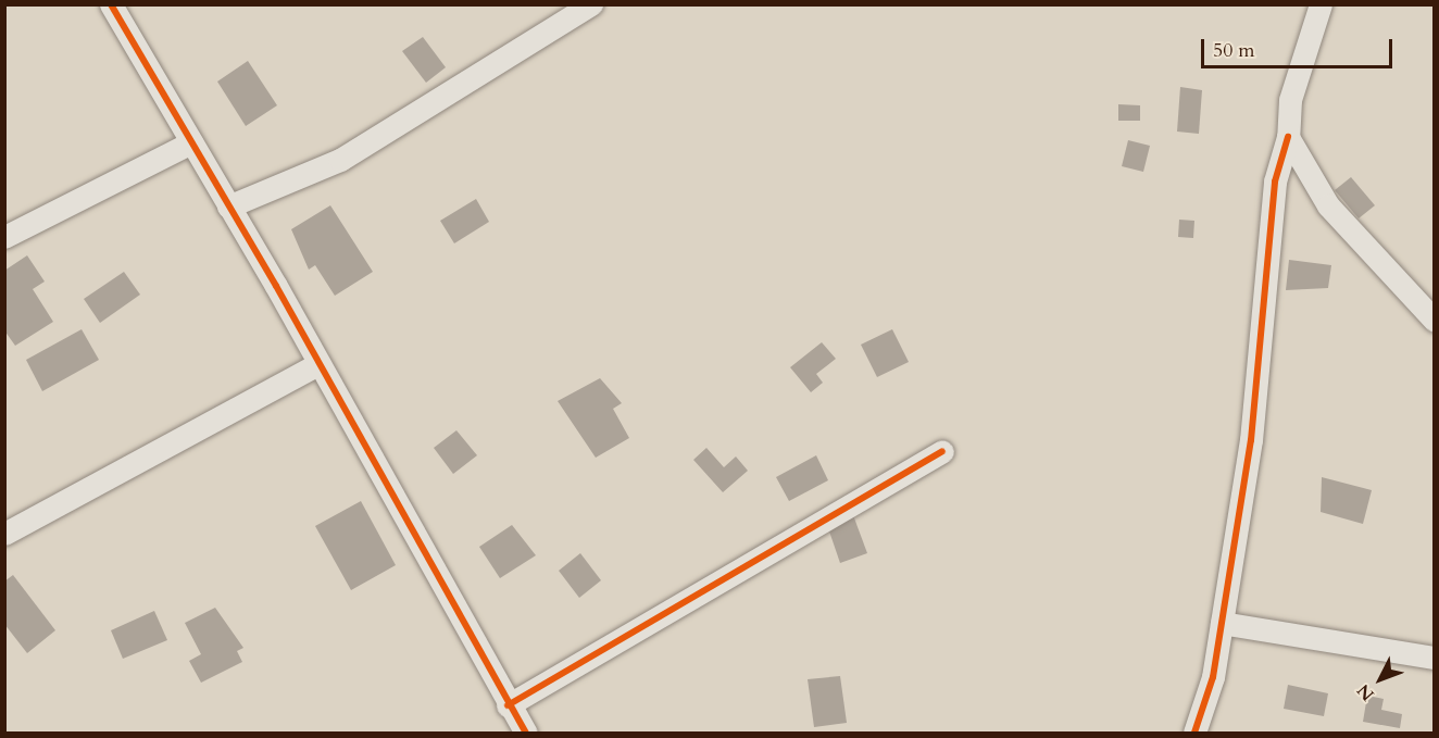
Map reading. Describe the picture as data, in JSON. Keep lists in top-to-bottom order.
{
  "scale_bar": "50 m",
  "north": "bottom left"
}
